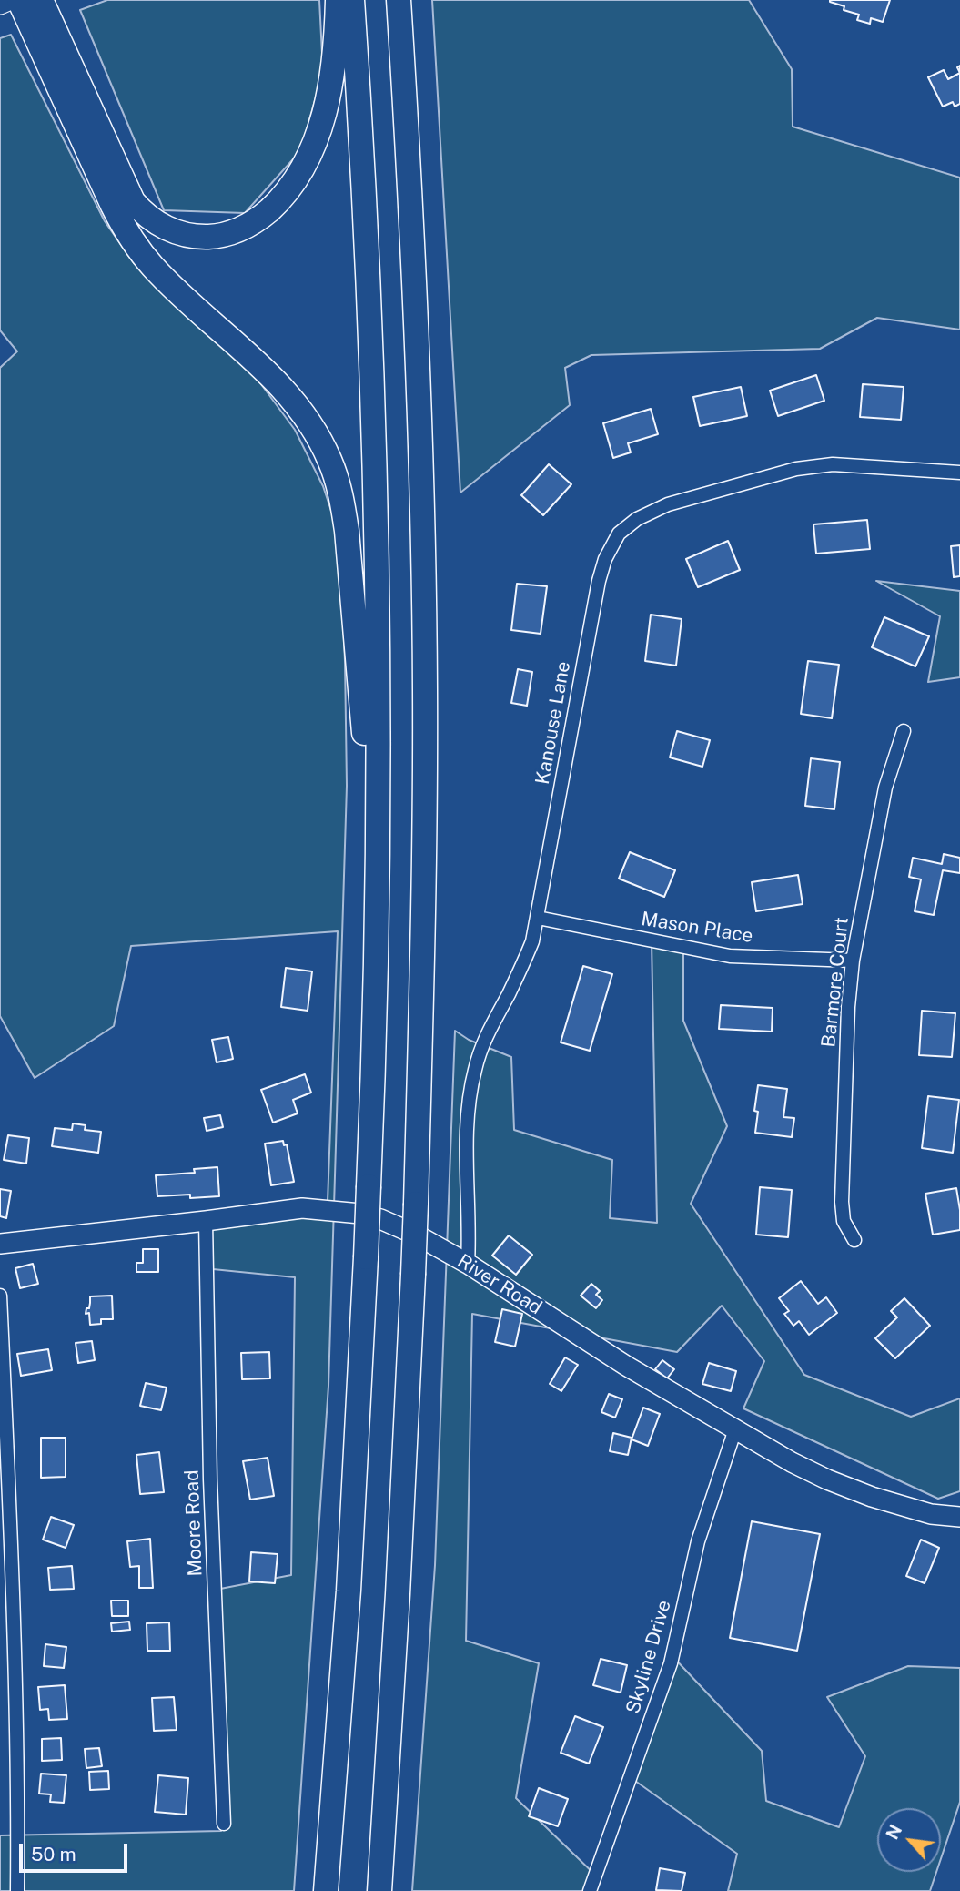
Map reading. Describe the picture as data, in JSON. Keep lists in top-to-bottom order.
{
  "streets": {
    "street": [
      "Kanouse Lane",
      "Mason Place",
      "Barmore Court",
      "River Road",
      "Moore Road",
      "Skyline Drive"
    ]
  },
  "crossings": [
    ["Kanouse Lane", "Mason Place"],
    ["Kanouse Lane", "River Road"],
    ["Mason Place", "Barmore Court"],
    ["River Road", "Moore Road"],
    ["River Road", "Skyline Drive"]
  ],
  "scale_bar": "50 m",
  "north": "top left"
}
